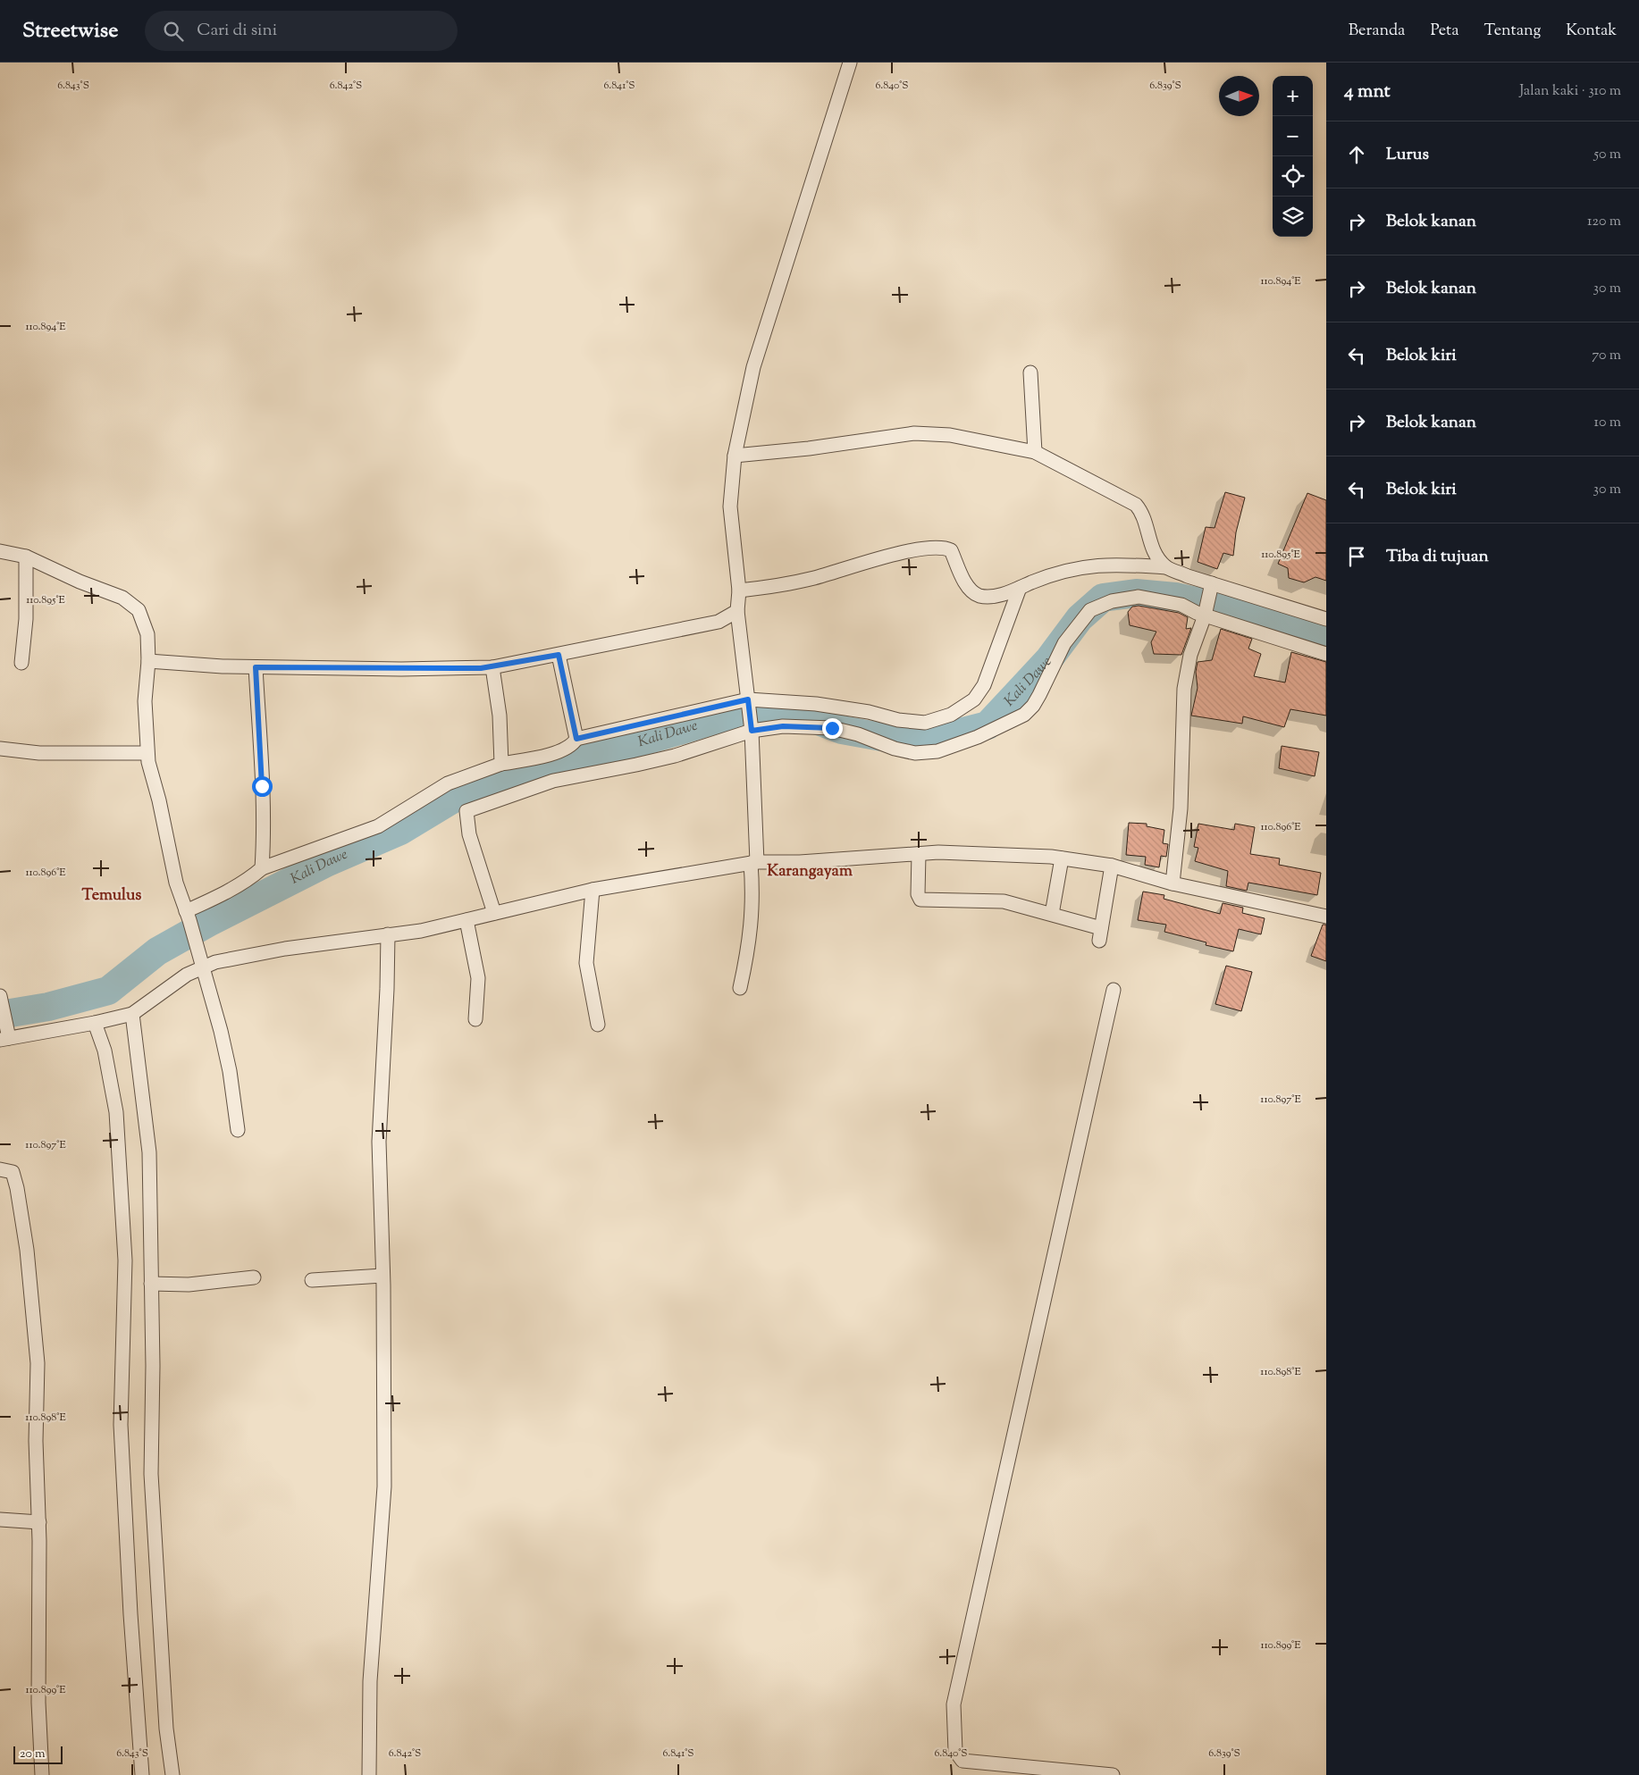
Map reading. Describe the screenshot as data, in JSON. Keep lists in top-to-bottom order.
{
  "districts": ["Karangayam", "Temulus"],
  "water": ["Kali Dawe"],
  "scale_bar": "20 m",
  "north": "right",
  "page": {
    "header": "Streetwise",
    "search": "Cari di sini",
    "nav": [
      "Beranda",
      "Peta",
      "Tentang",
      "Kontak"
    ],
    "heading": ["4 mnt", "Jalan kaki · 310 m"],
    "map_buttons": ["+", "−"],
    "list": [
      ["Lurus", "50 m"],
      ["Belok kanan", "120 m"],
      ["Belok kanan", "30 m"],
      ["Belok kiri", "70 m"],
      ["Belok kanan", "10 m"],
      ["Belok kiri", "30 m"],
      "Tiba di tujuan"
    ],
    "scale": "20 m"
  },
  "coordinates": [
    "6.843°S",
    "6.842°S",
    "6.841°S",
    "6.840°S",
    "6.839°S",
    "110.894°E",
    "110.895°E",
    "110.896°E",
    "110.897°E",
    "110.898°E",
    "110.899°E"
  ]
}
